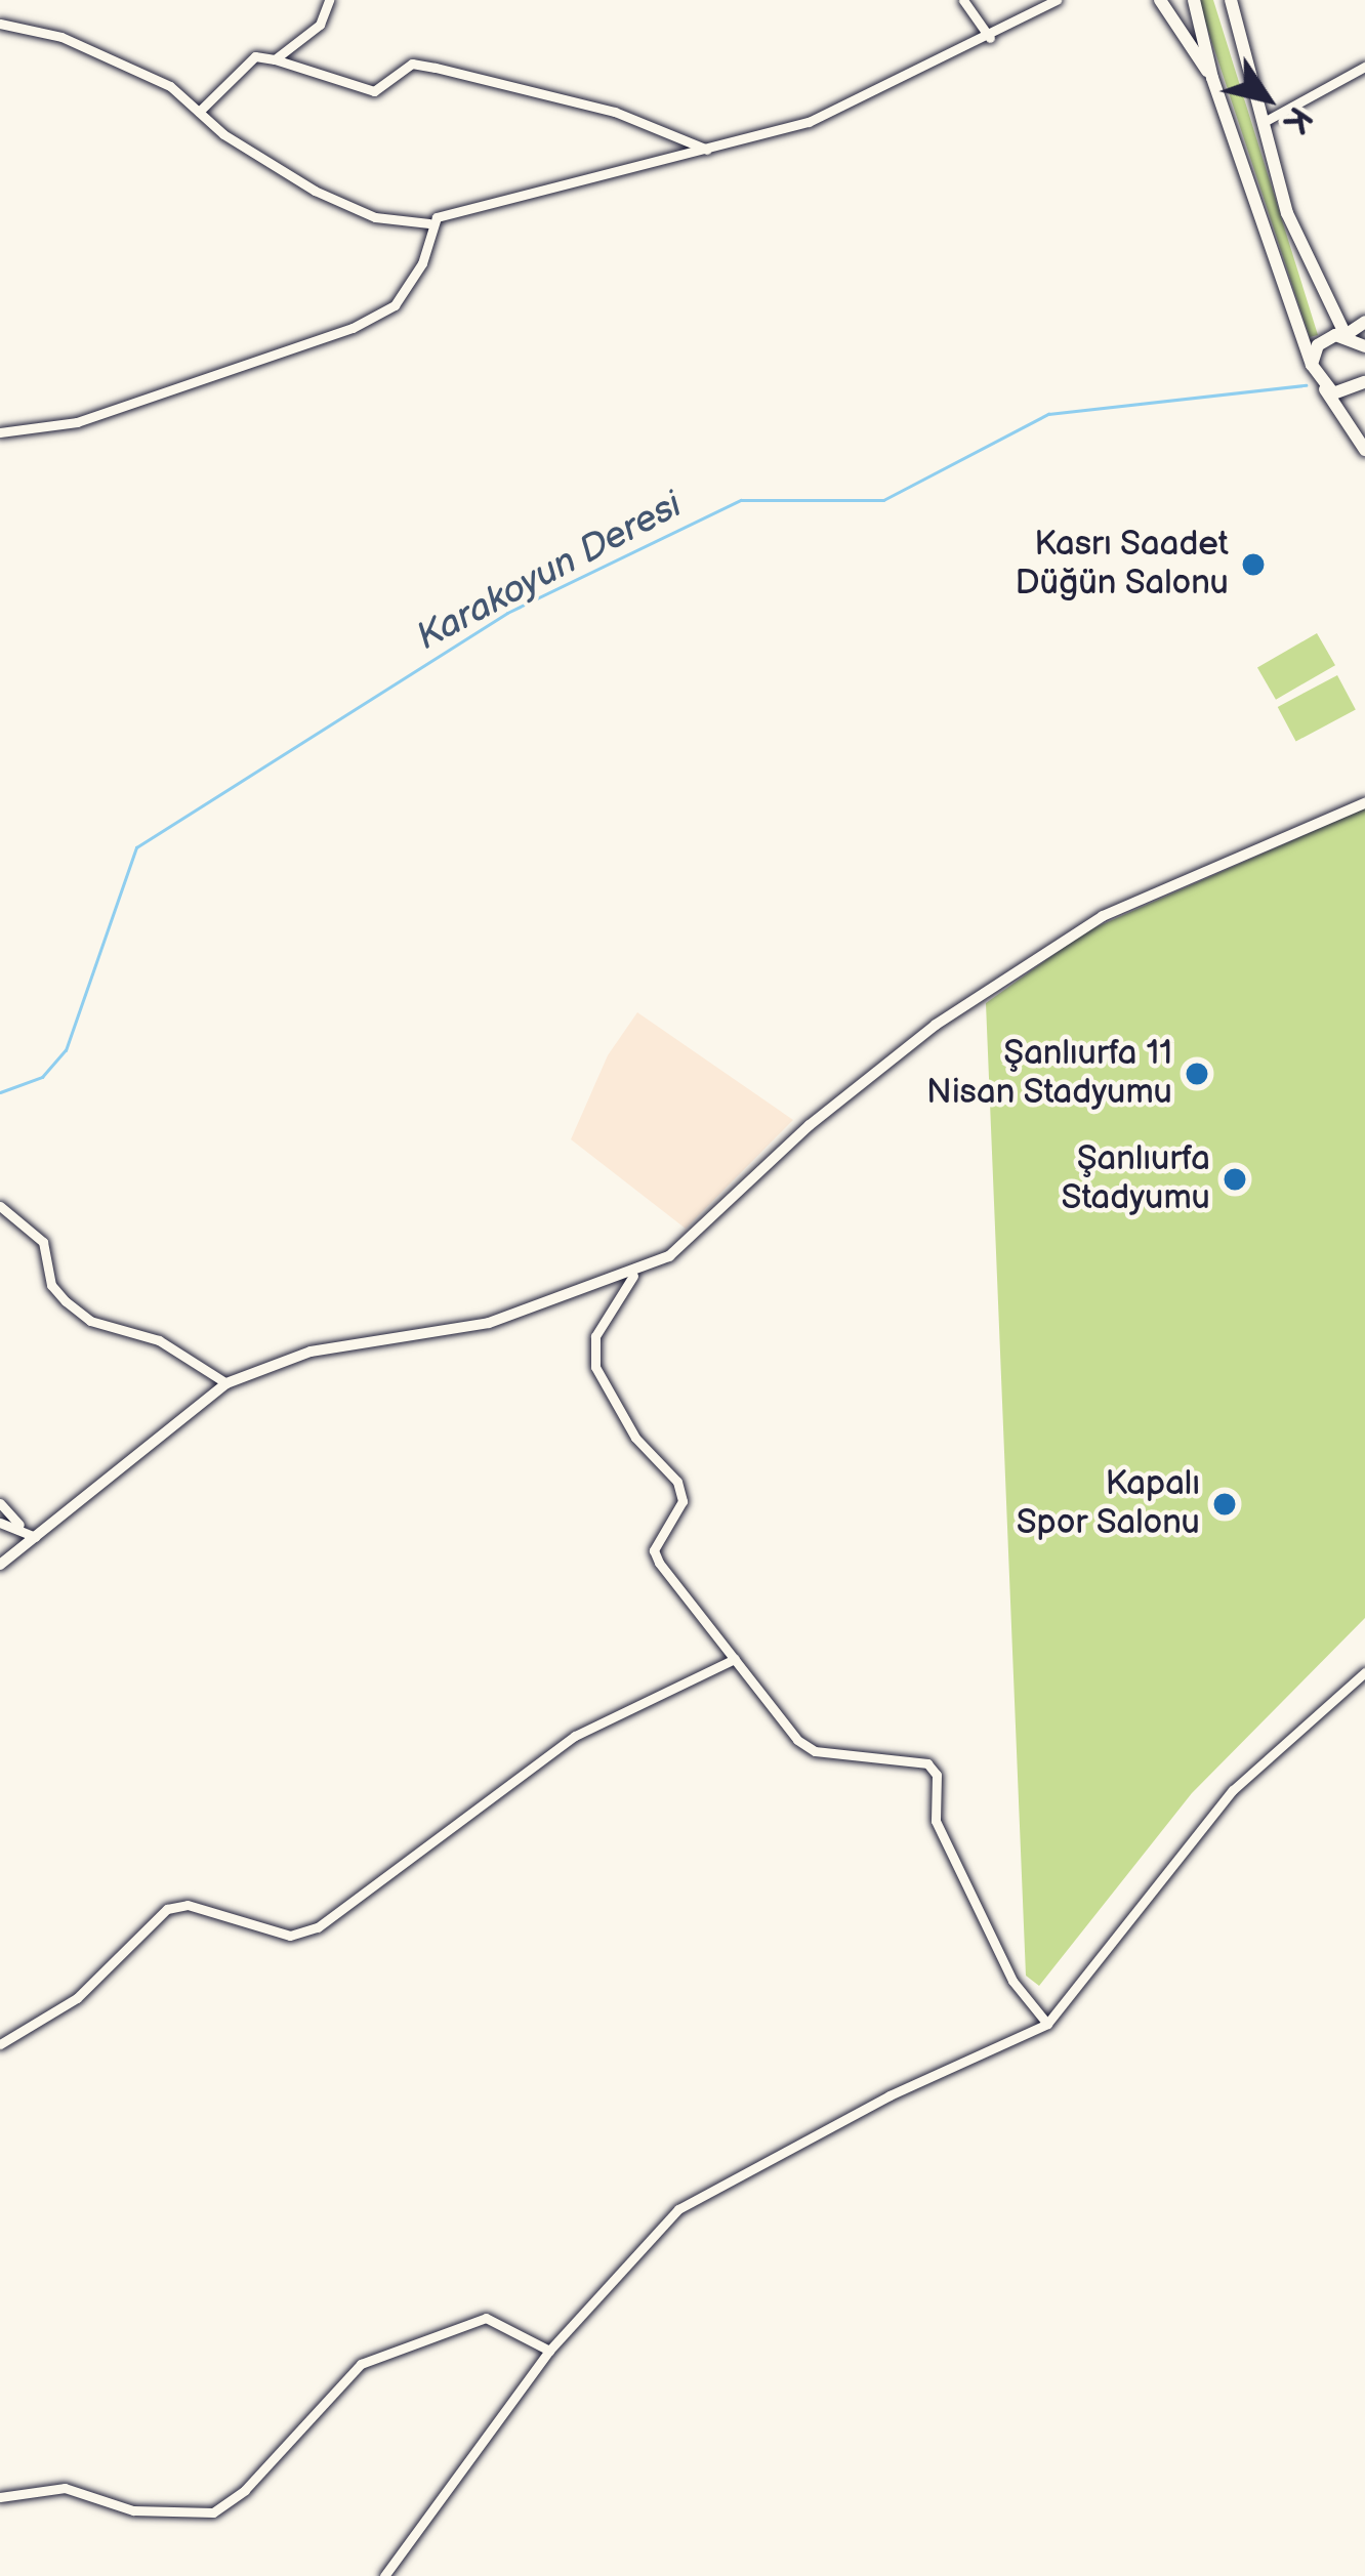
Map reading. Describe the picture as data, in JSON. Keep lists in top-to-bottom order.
{
  "water": ["Karakoyun Deresi"],
  "places": [
    "Kasrı Saadet Düğün Salonu",
    "Şanlıurfa 11 Nisan Stadyumu",
    "Şanlıurfa Stadyumu",
    "Kapalı Spor Salonu"
  ],
  "north": "bottom right"
}
